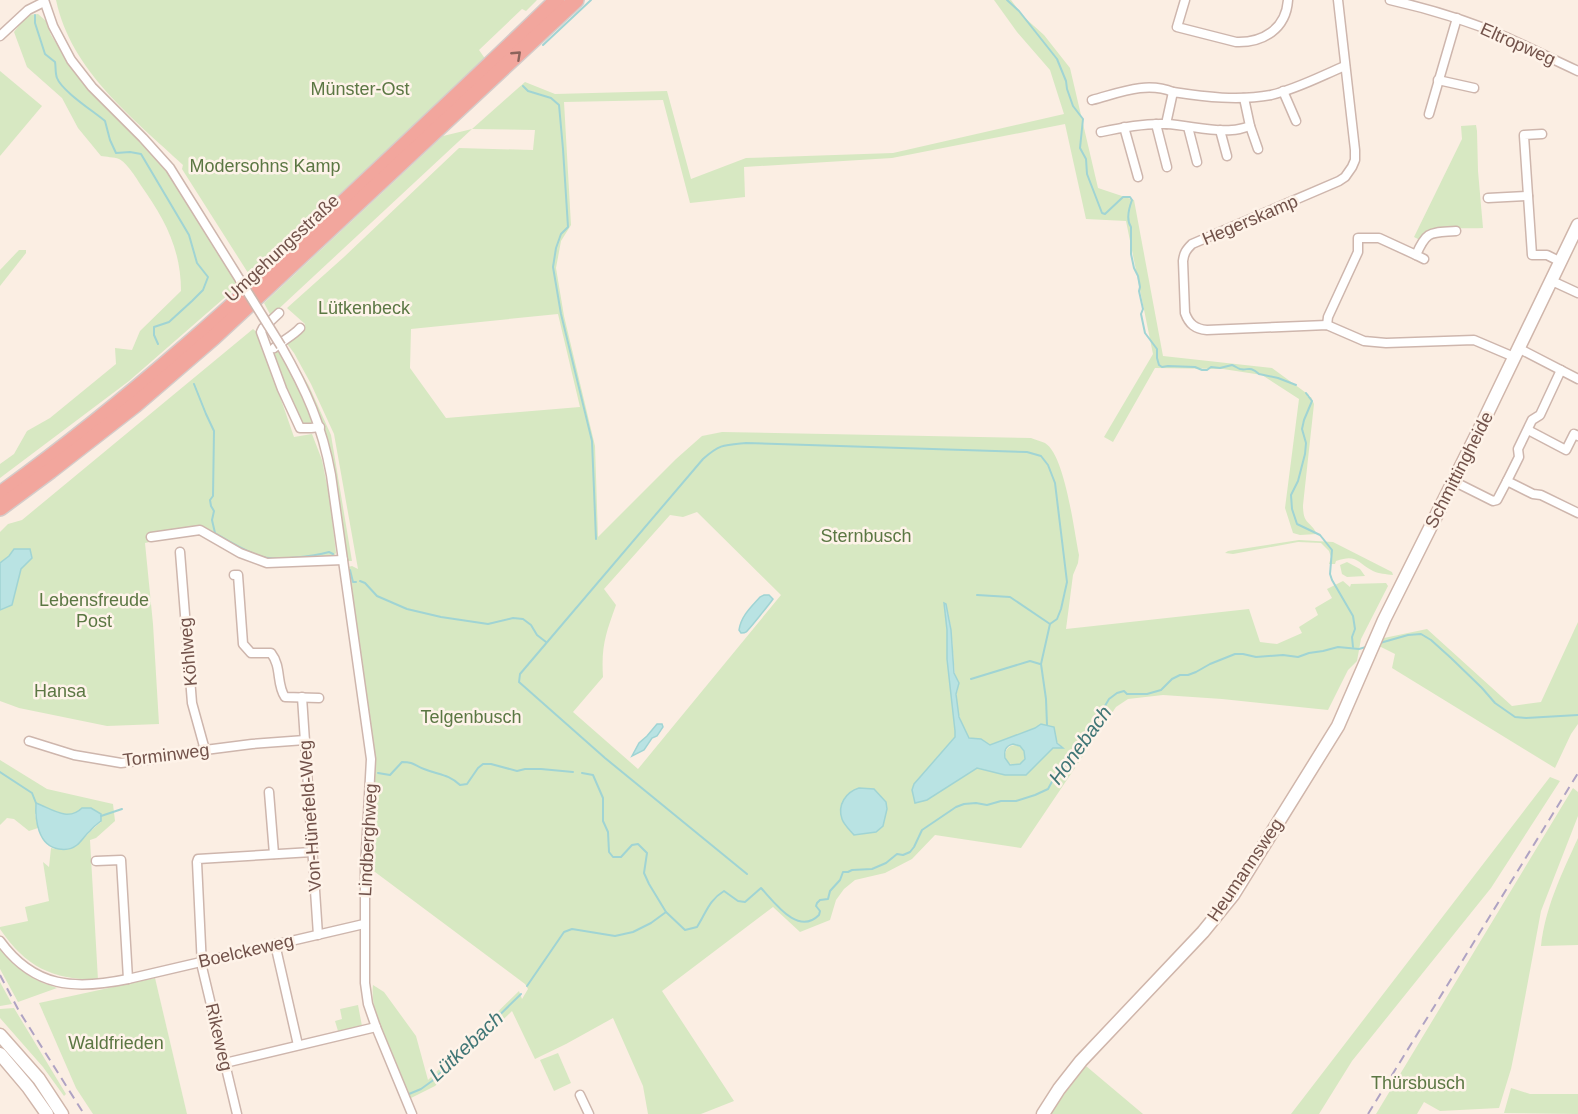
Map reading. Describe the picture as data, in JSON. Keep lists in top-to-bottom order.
{
  "streets": {
    "highway": ["Umgehungsstraße"],
    "street": [
      "Eltropweg",
      "Hegerskamp",
      "Schmittingheide",
      "Köhlweg",
      "Torminweg",
      "Von-Hünefeld-Weg",
      "Lindberghweg",
      "Heumannsweg",
      "Boelckeweg",
      "Rikeweg"
    ]
  },
  "crossings": [
    ["Hegerskamp", "Schmittingheide"],
    ["Schmittingheide", "Heumannsweg"],
    ["Köhlweg", "Torminweg"],
    ["Torminweg", "Von-Hünefeld-Weg"],
    ["Von-Hünefeld-Weg", "Boelckeweg"],
    ["Lindberghweg", "Boelckeweg"],
    ["Boelckeweg", "Rikeweg"]
  ],
  "water": ["Honebach", "Lütkebach"],
  "parks": [
    "Münster-Ost",
    "Modersohns Kamp",
    "Lütkenbeck",
    "Sternbusch",
    "Lebensfreude Post",
    "Hansa",
    "Telgenbusch",
    "Waldfrieden",
    "Thürsbusch"
  ]
}
